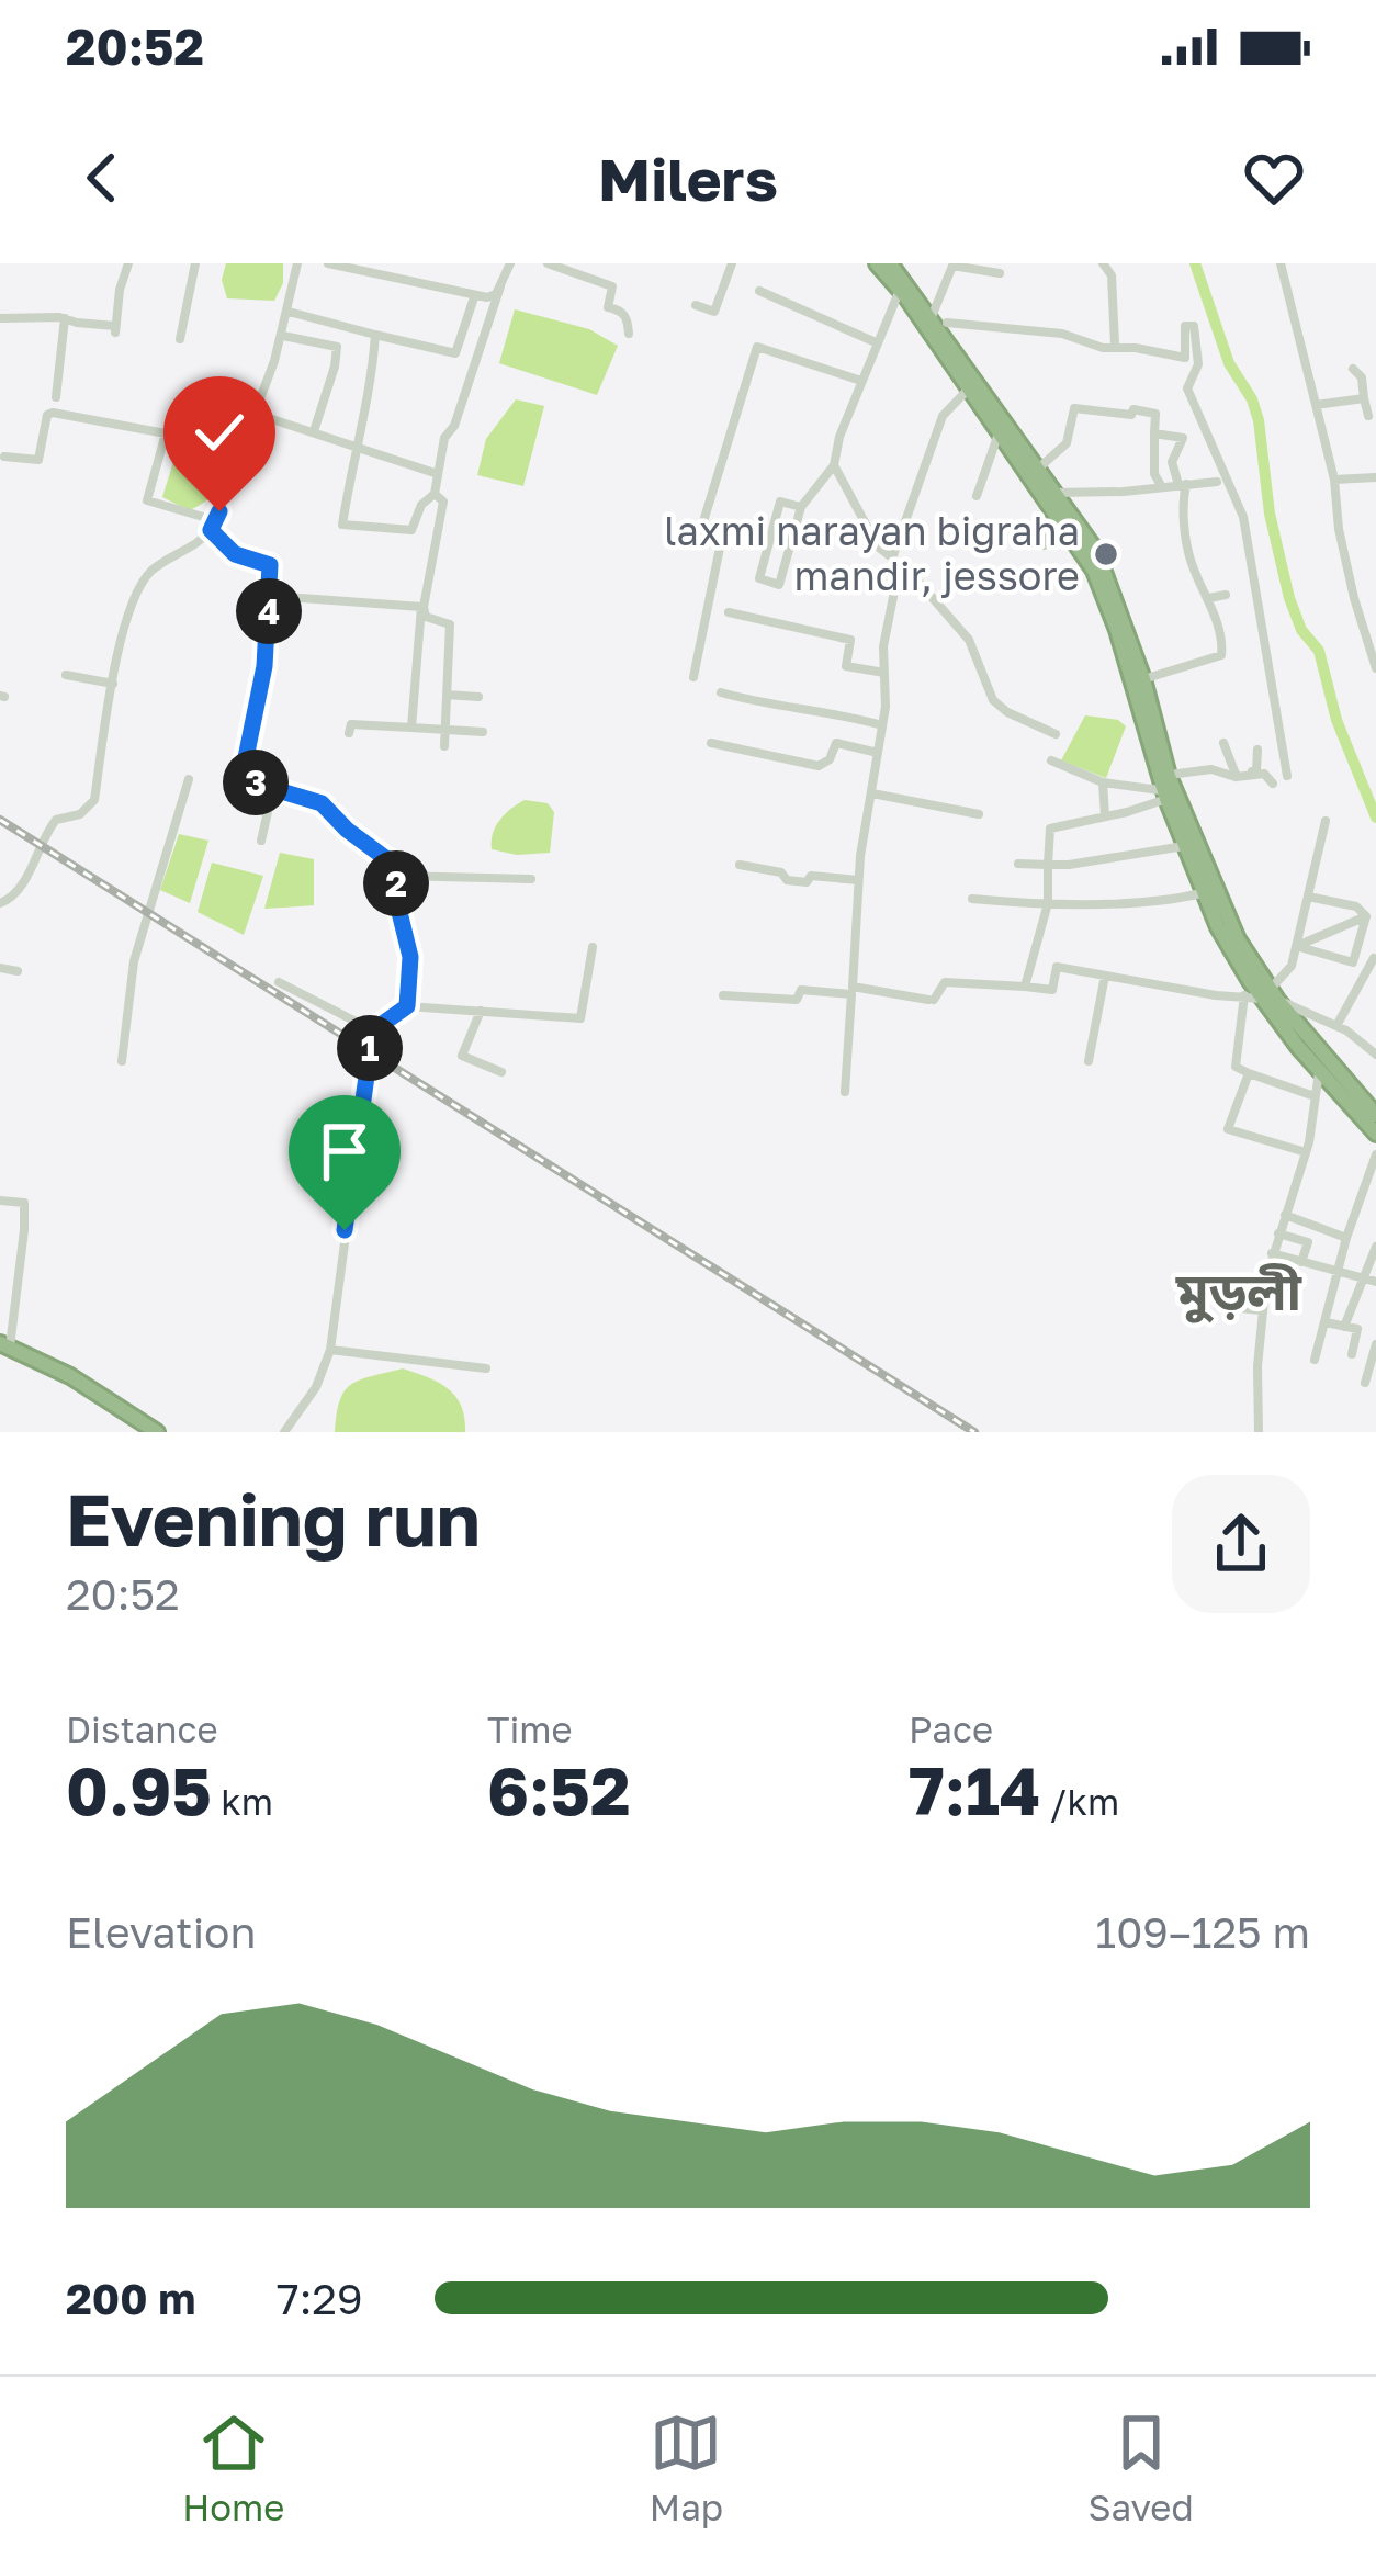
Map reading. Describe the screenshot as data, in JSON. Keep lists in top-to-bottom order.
{
  "districts": ["মুড়লী"],
  "places": ["laxmi narayan bigraha mandir, jessore"],
  "page": {
    "status": "20:52",
    "header": "Milers",
    "pins": [
      "4",
      "3",
      "2",
      "1"
    ],
    "heading": ["Evening run", "20:52"],
    "stats": [
      ["Distance", "0.95 km"],
      ["Time", "6:52"],
      ["Pace", "7:14 /km"]
    ],
    "chart": ["Elevation", "109–125 m"],
    "list": [
      {
        "name": "200 m",
        "note": "7:29"
      }
    ],
    "tabs": ["Home", "Map", "Saved"]
  }
}
